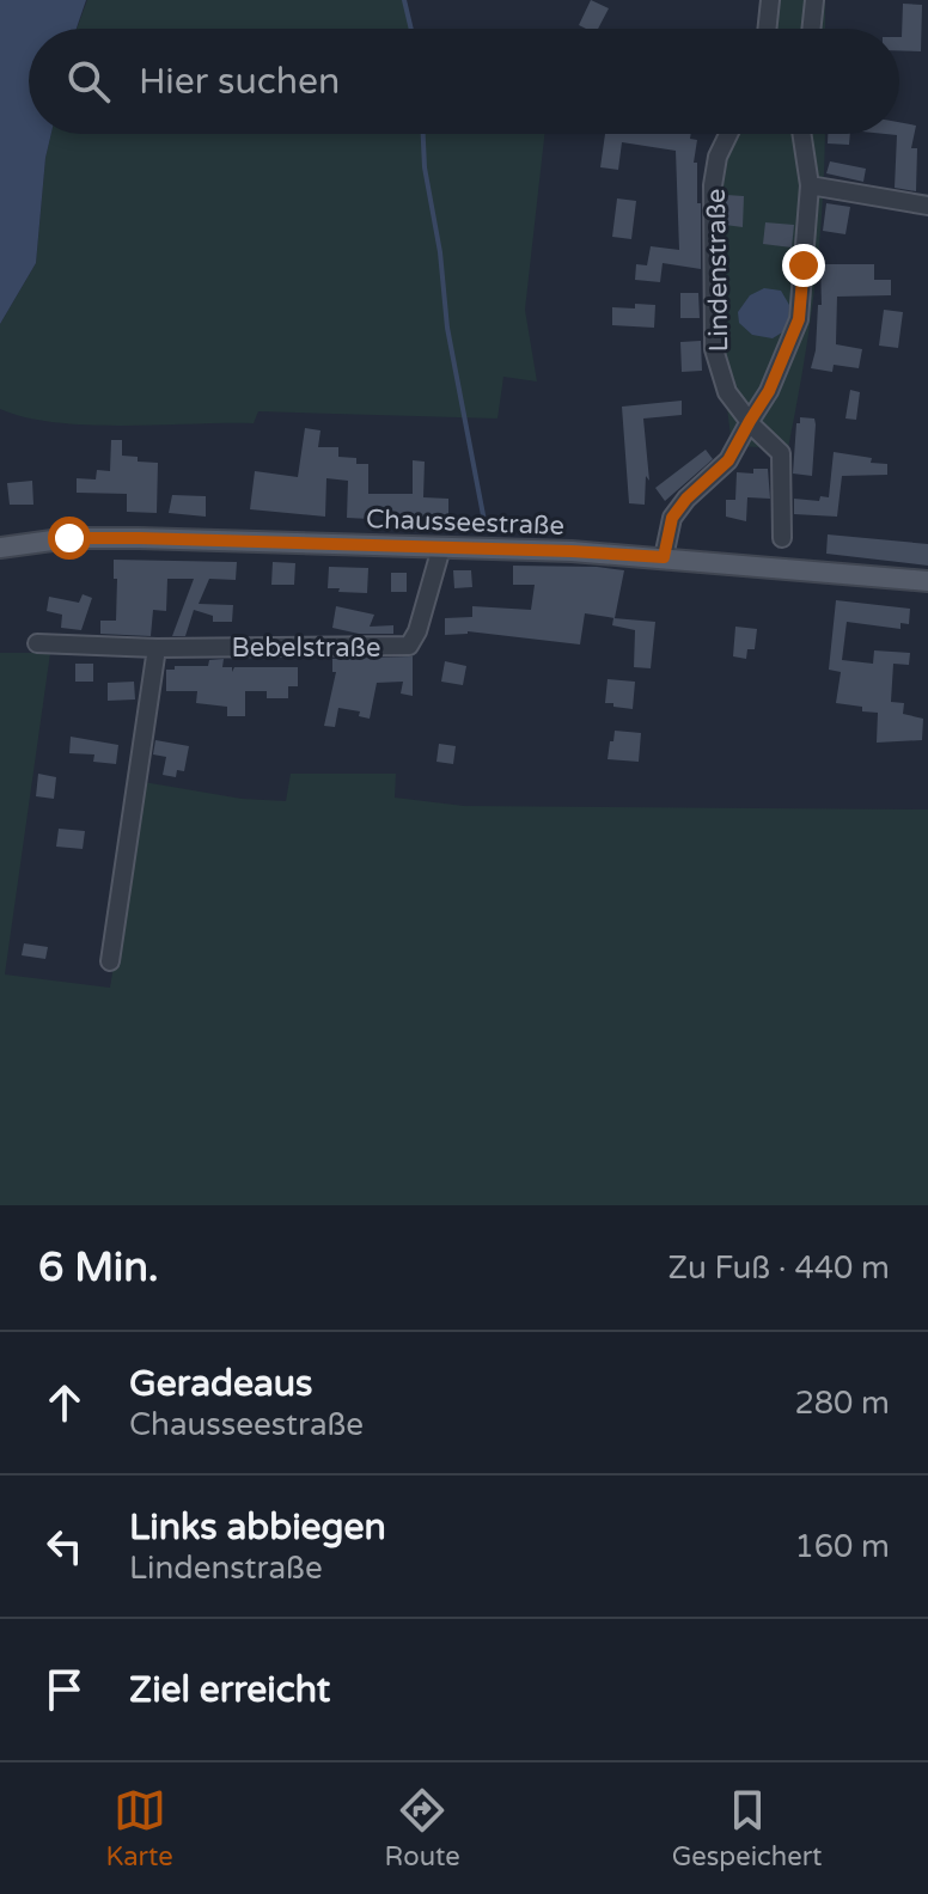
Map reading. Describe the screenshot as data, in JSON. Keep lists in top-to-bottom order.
{
  "streets": {
    "main road": ["Chausseestraße"],
    "street": ["Lindenstraße", "Bebelstraße"]
  },
  "crossings": [
    ["Chausseestraße", "Bebelstraße"]
  ],
  "page": {
    "search": "Hier suchen",
    "heading": ["6 Min.", "Zu Fuß · 440 m"],
    "list": [
      ["Geradeaus", "Chausseestraße", "280 m"],
      ["Links abbiegen", "Lindenstraße", "160 m"],
      "Ziel erreicht"
    ],
    "nav": ["Karte", "Route", "Gespeichert"]
  }
}
